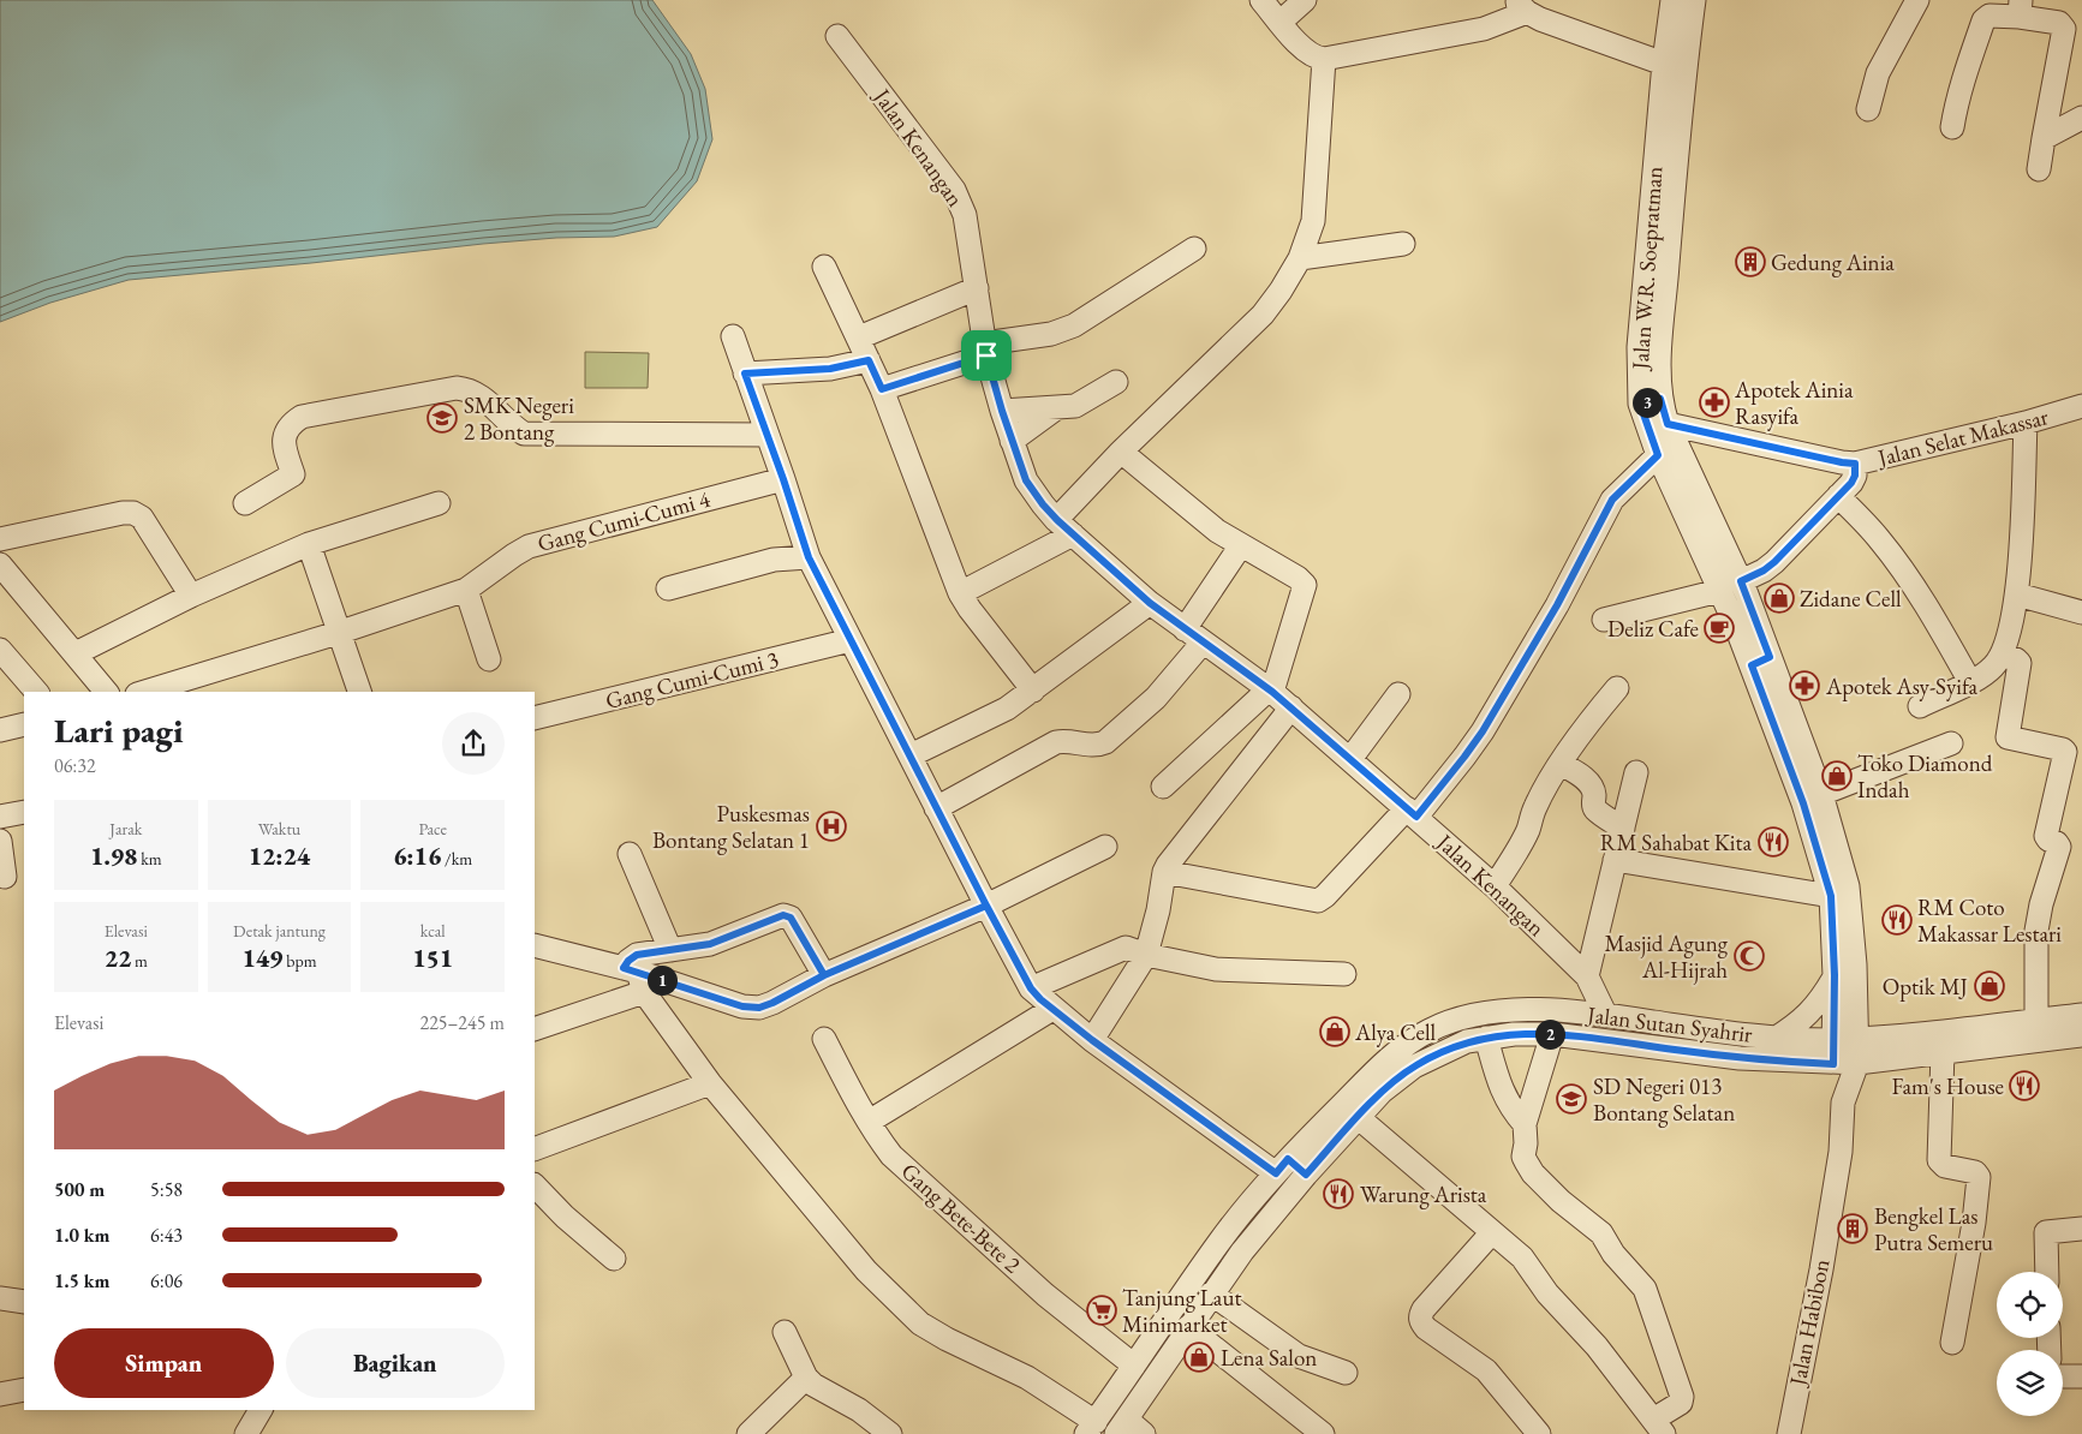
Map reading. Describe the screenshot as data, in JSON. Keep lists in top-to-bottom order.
{
  "streets": {
    "street": [
      "Jalan Kenangan",
      "Jalan W.R. Soepratman",
      "Jalan Selat Makassar",
      "Gang Cumi-Cumi 4",
      "Gang Cumi-Cumi 3",
      "Jalan Sutan Syahrir",
      "Gang Bete-Bete 2",
      "Jalan Habibon"
    ]
  },
  "crossings": [
    ["Jalan Kenangan", "Jalan Sutan Syahrir"],
    ["Jalan W.R. Soepratman", "Jalan Selat Makassar"],
    ["Jalan W.R. Soepratman", "Jalan Sutan Syahrir"],
    ["Jalan W.R. Soepratman", "Jalan Habibon"],
    ["Jalan Sutan Syahrir", "Gang Bete-Bete 2"],
    ["Jalan Sutan Syahrir", "Jalan Habibon"]
  ],
  "places": {
    "building": ["Gedung Ainia", "Bengkel Las Putra Semeru"],
    "pharmacy": ["Apotek Ainia Rasyifa", "Apotek Asy-Syifa"],
    "school or university": ["SMK Negeri 2 Bontang", "SD Negeri 013 Bontang Selatan"],
    "shop": [
      "Zidane Cell",
      "Toko Diamond Indah",
      "Optik MJ",
      "Alya Cell",
      "Lena Salon"
    ],
    "cafe": ["Deliz Cafe"],
    "hospital": ["Puskesmas Bontang Selatan 1"],
    "restaurant": [
      "RM Sahabat Kita",
      "RM Coto Makassar Lestari",
      "Fam's House",
      "Warung Arista"
    ],
    "mosque": ["Masjid Agung Al-Hijrah"],
    "supermarket": ["Tanjung Laut Minimarket"]
  },
  "page": {
    "pins": ["3", "1", "2"],
    "heading": ["Lari pagi", "06:32"],
    "stats": [
      ["Jarak", "1.98 km"],
      ["Waktu", "12:24"],
      ["Pace", "6:16 /km"],
      ["Elevasi", "22 m"],
      ["Detak jantung", "149 bpm"],
      ["kcal", "151"]
    ],
    "chart": ["Elevasi", "225–245 m"],
    "list": [
      {
        "name": "500 m",
        "note": "5:58"
      },
      {
        "name": "1.0 km",
        "note": "6:43"
      },
      {
        "name": "1.5 km",
        "note": "6:06"
      }
    ],
    "buttons": ["Simpan", "Bagikan"]
  }
}
